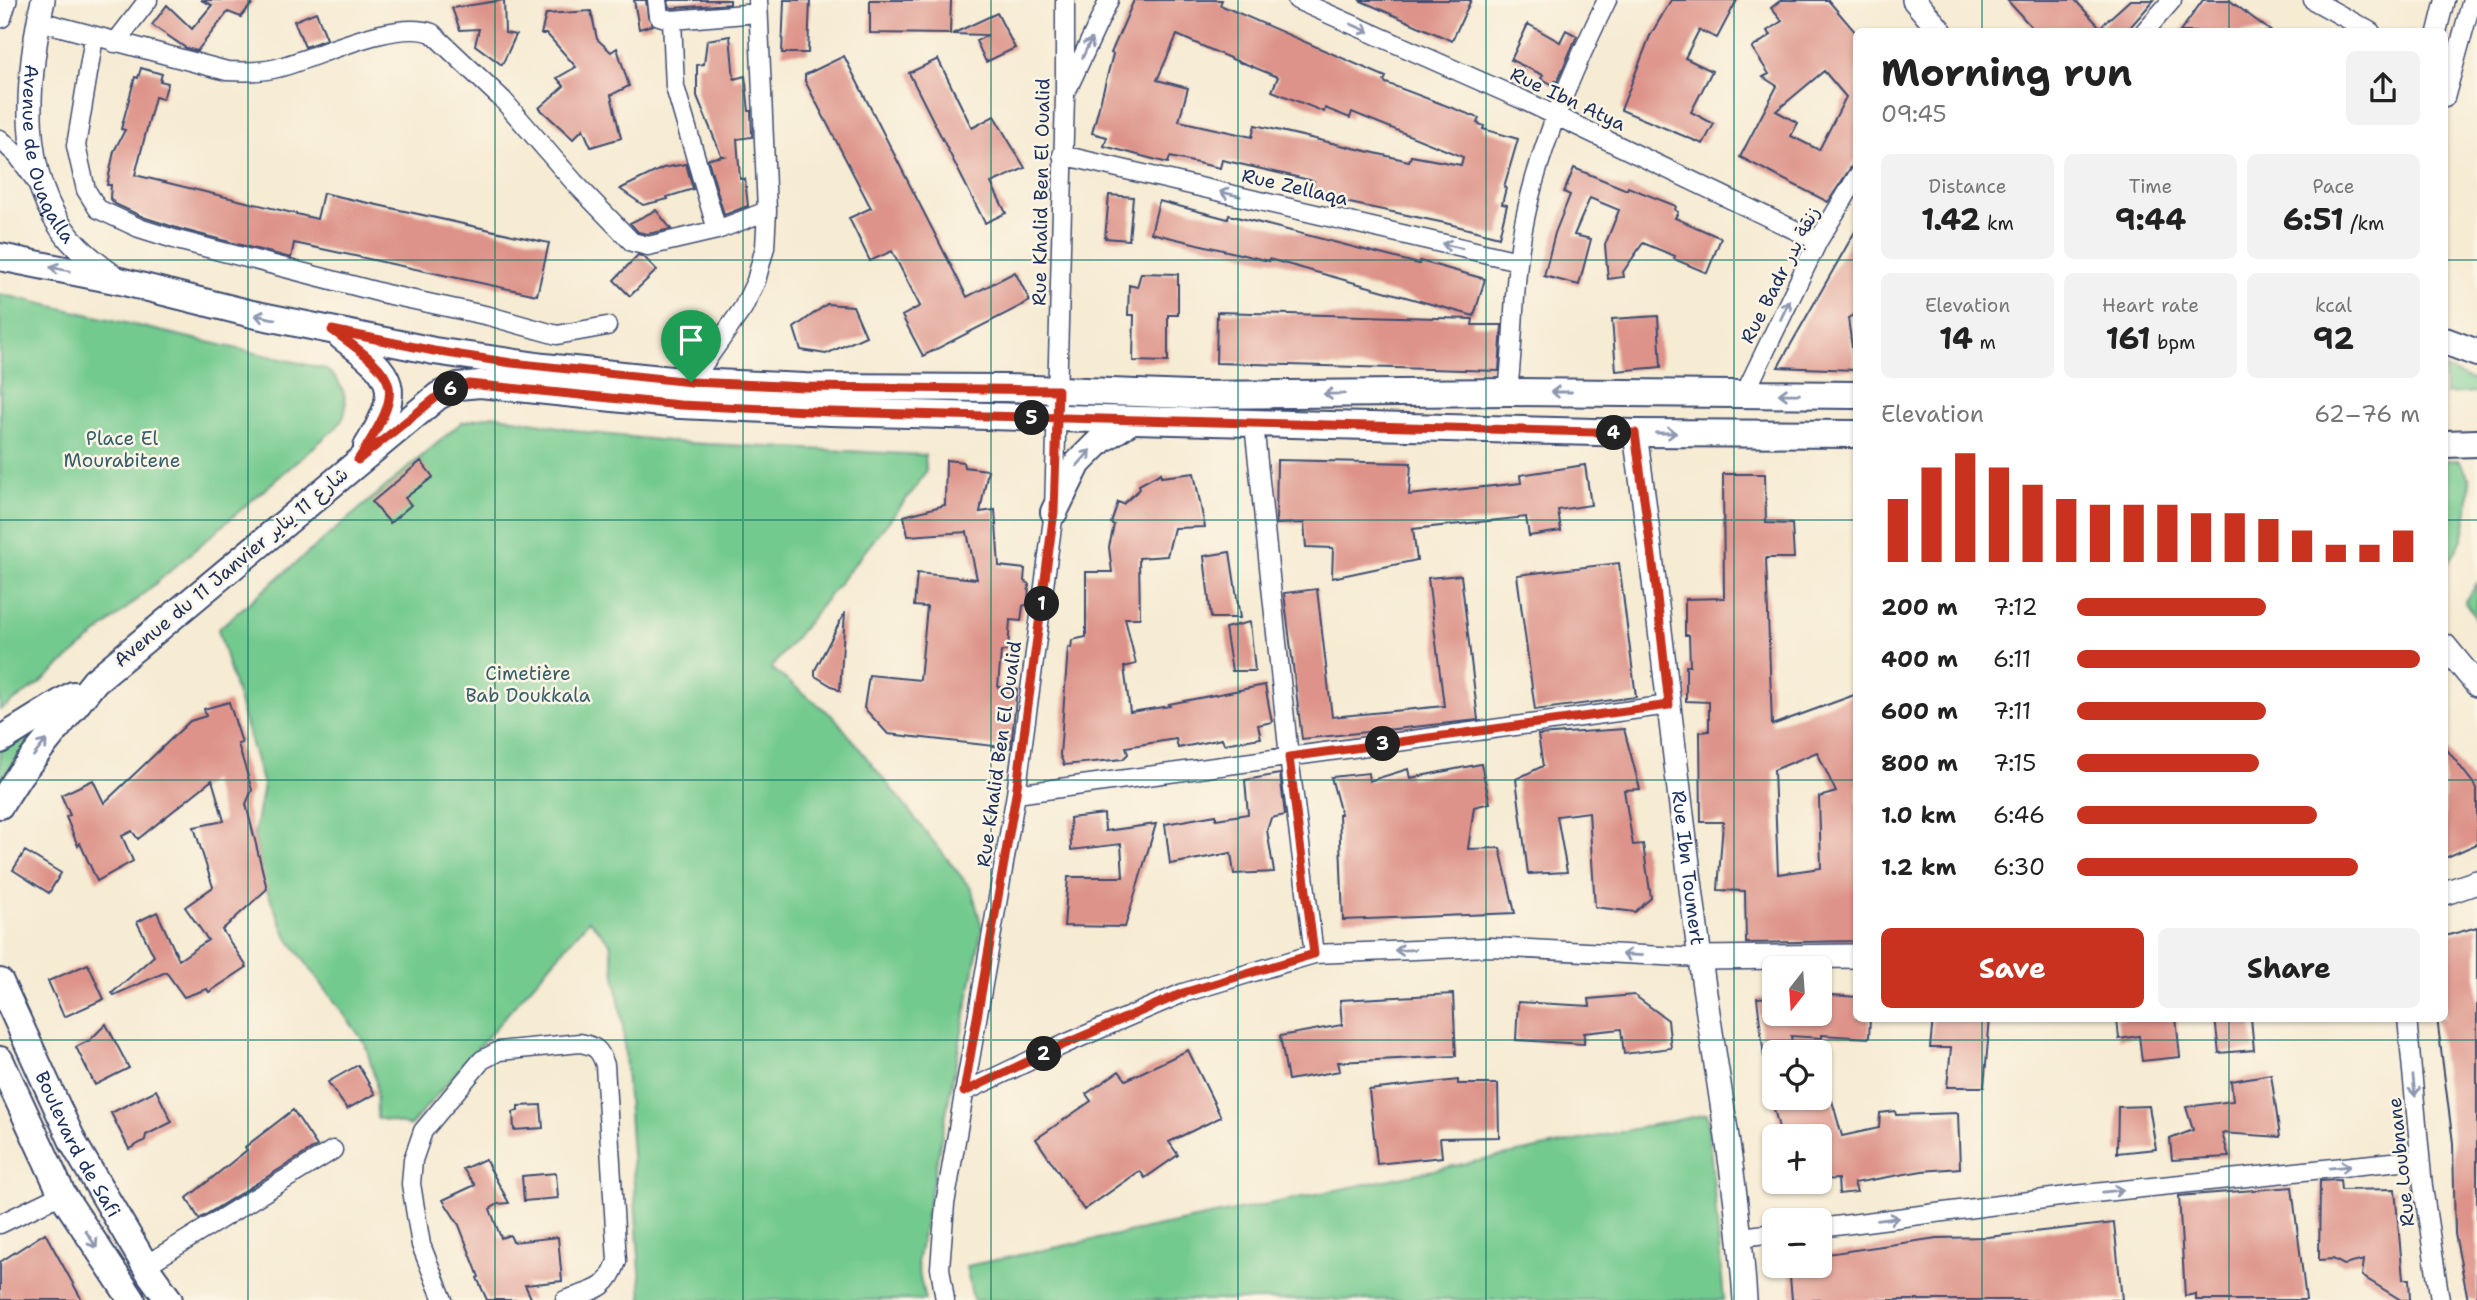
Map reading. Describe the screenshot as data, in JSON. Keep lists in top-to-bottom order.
{
  "streets": {
    "main road": ["Avenue du 11 Janvier شارع 11 يناير", "Boulevard de Safi"],
    "street": [
      "Rue Ibn Atya",
      "Avenue de Ouaqalla",
      "Rue Zellaqa",
      "Rue Khalid Ben El Oualid",
      "Rue Badr زنقة بدر",
      "Rue Ibn Toumert",
      "Rue Loubnane"
    ]
  },
  "crossings": [
    ["Rue Ibn Atya", "Rue Badr زنقة بدر"],
    ["Rue Zellaqa", "Rue Khalid Ben El Oualid"],
    ["Rue Khalid Ben El Oualid", "Avenue du 11 Janvier شارع 11 يناير"],
    ["Avenue du 11 Janvier شارع 11 يناير", "Rue Ibn Toumert"]
  ],
  "one_way": [
    "Rue Ibn Atya",
    "Rue Zellaqa",
    "Rue Badr زنقة بدر",
    "Rue Loubnane"
  ],
  "parks": ["Place El Mourabitene", "Cimetière Bab Doukkala"],
  "north": "bottom",
  "page": {
    "heading": ["Morning run", "09:45"],
    "stats": [
      ["Distance", "1.42 km"],
      ["Time", "9:44"],
      ["Pace", "6:51 /km"],
      ["Elevation", "14 m"],
      ["Heart rate", "161 bpm"],
      ["kcal", "92"]
    ],
    "pins": [
      "6",
      "5",
      "4",
      "1",
      "3",
      "2"
    ],
    "chart": ["Elevation", "62–76 m"],
    "list": [
      {
        "name": "200 m",
        "note": "7:12"
      },
      {
        "name": "400 m",
        "note": "6:11"
      },
      {
        "name": "600 m",
        "note": "7:11"
      },
      {
        "name": "800 m",
        "note": "7:15"
      },
      {
        "name": "1.0 km",
        "note": "6:46"
      },
      {
        "name": "1.2 km",
        "note": "6:30"
      }
    ],
    "buttons": ["Save", "Share"],
    "map_buttons": ["+", "−"]
  }
}
